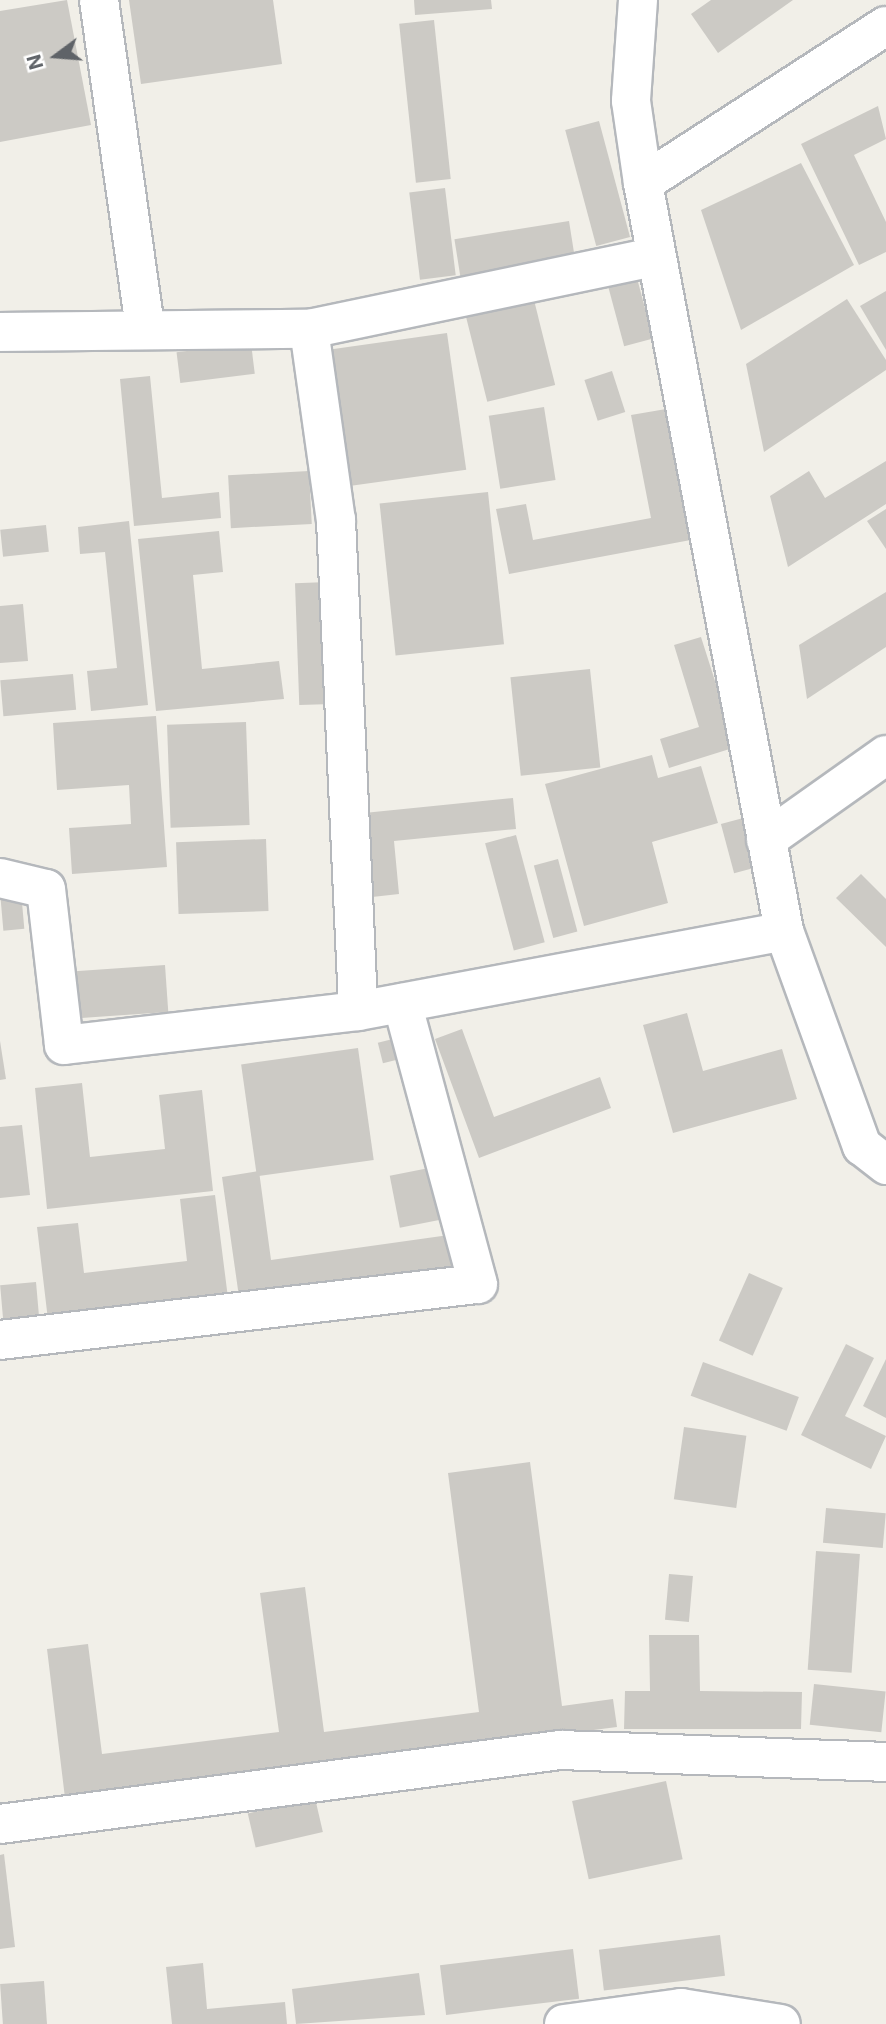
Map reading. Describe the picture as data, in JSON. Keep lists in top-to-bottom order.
{
  "north": "left"
}
